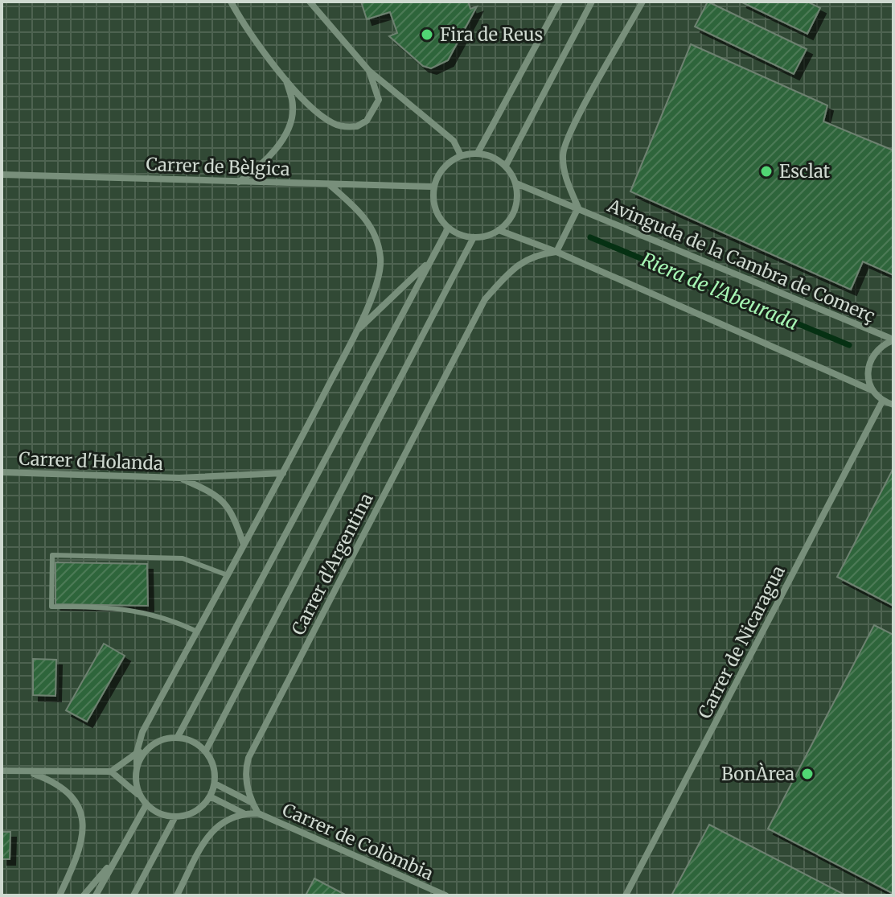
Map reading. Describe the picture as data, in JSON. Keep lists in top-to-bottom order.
{
  "streets": {
    "street": [
      "Carrer de Bèlgica",
      "Avinguda de la Cambra de Comerç",
      "Carrer d'Holanda",
      "Carrer d'Argentina",
      "Carrer de Nicaragua",
      "Carrer de Colòmbia"
    ]
  },
  "crossings": [
    ["Carrer de Bèlgica", "Avinguda de la Cambra de Comerç"],
    ["Carrer de Bèlgica", "Carrer d'Argentina"],
    ["Avinguda de la Cambra de Comerç", "Carrer d'Argentina"],
    ["Carrer d'Argentina", "Carrer de Colòmbia"]
  ],
  "water": ["Riera de l'Abeurada"],
  "places": ["Fira de Reus", "Esclat", "BonÀrea"]
}
